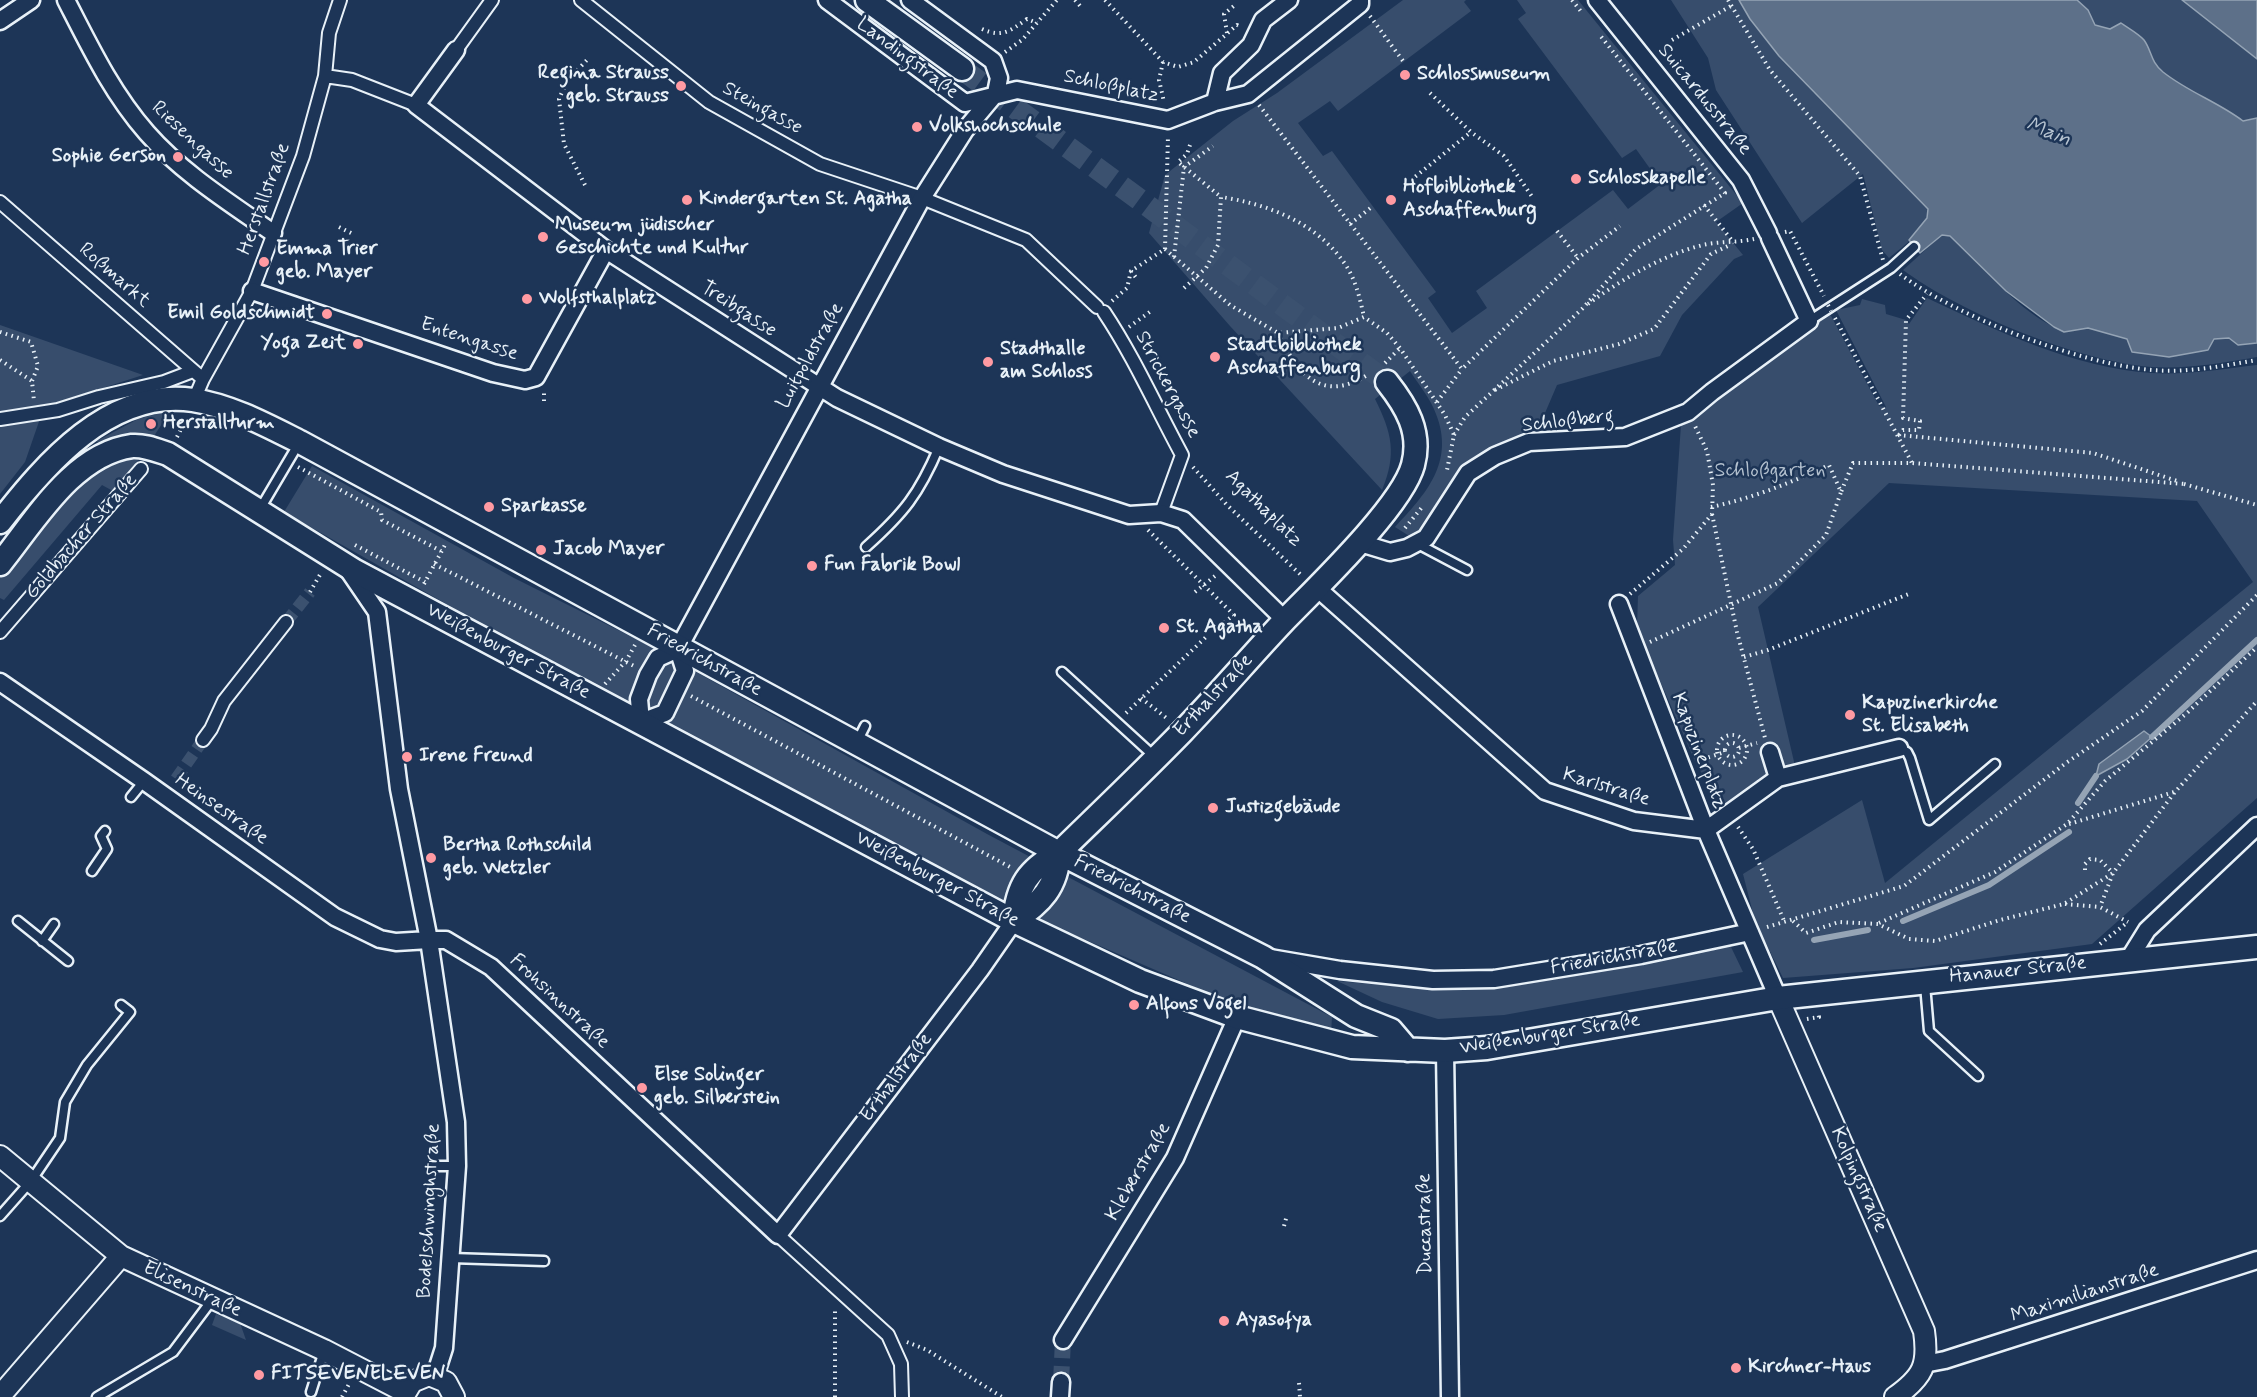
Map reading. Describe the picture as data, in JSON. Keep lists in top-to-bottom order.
{
  "streets": {
    "main road": [
      "Landingstraße",
      "Goldbacher Straße",
      "Weißenburger Straße",
      "Friedrichstraße",
      "Erthalstraße",
      "Hanauer Straße"
    ],
    "street": [
      "Schloßplatz",
      "Suicardusstraße",
      "Steingasse",
      "Riesengasse",
      "Herstallstraße",
      "Roßmarkt",
      "Treibgasse",
      "Entengasse",
      "Luitpoldstraße",
      "Strickergasse",
      "Schloßberg",
      "Kapuzinerplatz",
      "Karlstraße",
      "Heinsestraße",
      "Frohsinnstraße",
      "Kleberstraße",
      "Kolpingstraße",
      "Bodelschwinghstraße",
      "Duccastraße",
      "Elisenstraße",
      "Maximilianstraße"
    ],
    "path": ["Agathaplatz"]
  },
  "crossings": [
    ["Landingstraße", "Luitpoldstraße"],
    ["Schloßplatz", "Luitpoldstraße"],
    ["Suicardusstraße", "Schloßberg"],
    ["Steingasse", "Luitpoldstraße"],
    ["Steingasse", "Strickergasse"],
    ["Riesengasse", "Herstallstraße"],
    ["Herstallstraße", "Roßmarkt"],
    ["Herstallstraße", "Treibgasse"],
    ["Herstallstraße", "Entengasse"],
    ["Herstallstraße", "Friedrichstraße"],
    ["Treibgasse", "Entengasse"],
    ["Treibgasse", "Luitpoldstraße"],
    ["Treibgasse", "Strickergasse"],
    ["Luitpoldstraße", "Weißenburger Straße"],
    ["Luitpoldstraße", "Friedrichstraße"],
    ["Strickergasse", "Agathaplatz"],
    ["Schloßberg", "Erthalstraße"],
    ["Agathaplatz", "Erthalstraße"],
    ["Agathaplatz", "Karlstraße"],
    ["Goldbacher Straße", "Weißenburger Straße"],
    ["Weißenburger Straße", "Friedrichstraße"],
    ["Weißenburger Straße", "Erthalstraße"],
    ["Weißenburger Straße", "Hanauer Straße"],
    ["Weißenburger Straße", "Kleberstraße"],
    ["Weißenburger Straße", "Kolpingstraße"],
    ["Weißenburger Straße", "Duccastraße"],
    ["Friedrichstraße", "Erthalstraße"],
    ["Erthalstraße", "Karlstraße"],
    ["Erthalstraße", "Frohsinnstraße"],
    ["Kapuzinerplatz", "Karlstraße"],
    ["Heinsestraße", "Frohsinnstraße"],
    ["Heinsestraße", "Bodelschwinghstraße"],
    ["Hanauer Straße", "Kolpingstraße"],
    ["Frohsinnstraße", "Bodelschwinghstraße"],
    ["Kolpingstraße", "Maximilianstraße"],
    ["Bodelschwinghstraße", "Elisenstraße"]
  ],
  "water": ["Main"],
  "parks": ["Schloßgarten"],
  "places": [
    "Schlossmuseum",
    "Regina Strauss geb. Strauss",
    "Volkshochschule",
    "Sophie Gerson",
    "Schlosskapelle",
    "Kindergarten St. Agatha",
    "Hofbibliothek Aschaffenburg",
    "Museum jüdischer Geschichte und Kultur",
    "Emma Trier geb. Mayer",
    "Wolfsthalplatz",
    "Emil Goldschmidt",
    "Yoga Zeit",
    "Stadtbibliothek Aschaffenburg",
    "Stadthalle am Schloss",
    "Herstallturm",
    "Sparkasse",
    "Jacob Mayer",
    "Fun Fabrik Bowl",
    "St. Agatha",
    "Kapuzinerkirche St. Elisabeth",
    "Irene Freund",
    "Justizgebäude",
    "Bertha Rothschild geb. Wetzler",
    "Alfons Vogel",
    "Else Solinger geb. Silberstein",
    "Ayasofya",
    "Kirchner-Haus",
    "FITSEVENELEVEN"
  ]
}
